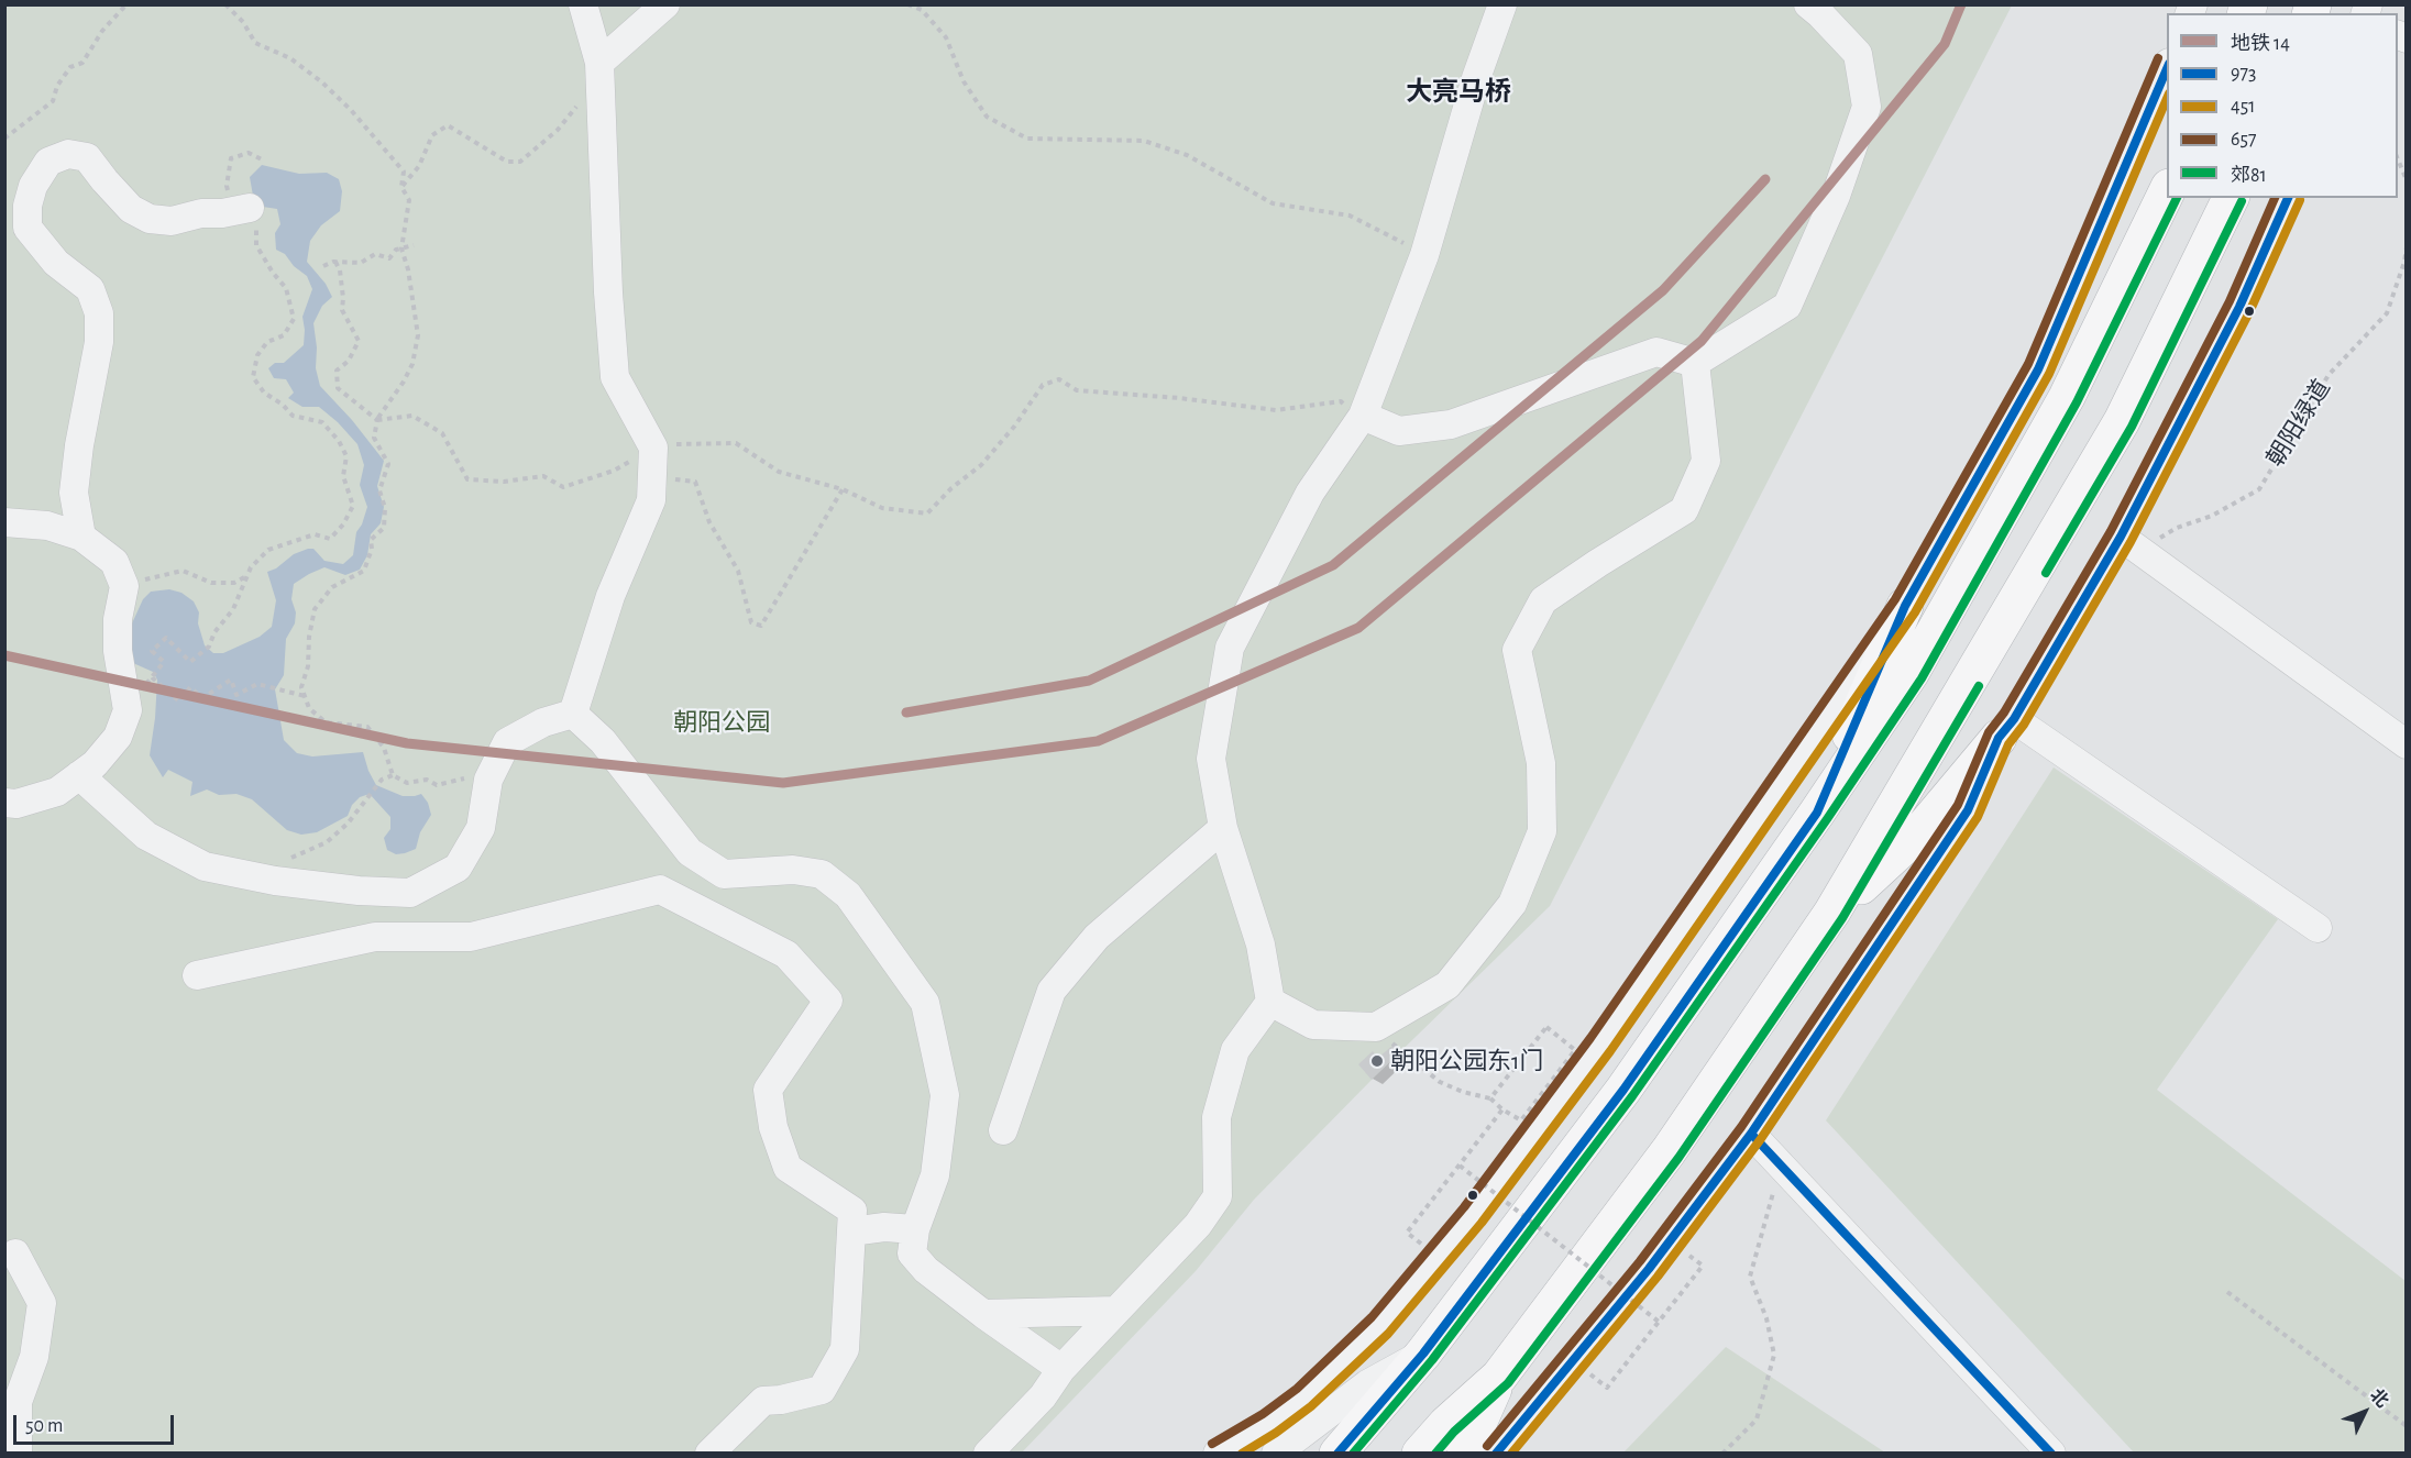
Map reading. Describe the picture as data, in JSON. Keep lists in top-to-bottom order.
{
  "streets": {
    "path": ["朝阳绿道"]
  },
  "districts": ["大亮马桥"],
  "parks": ["朝阳公园"],
  "places": ["朝阳公园东1门"],
  "lines": [
    "metro line 14",
    "transit line 657",
    "transit line 973",
    "transit line 451",
    "transit line 郊81"
  ],
  "legend": [
    "地铁 14",
    "973",
    "451",
    "657",
    "郊81"
  ],
  "scale_bar": "50 m",
  "north": "top right"
}
